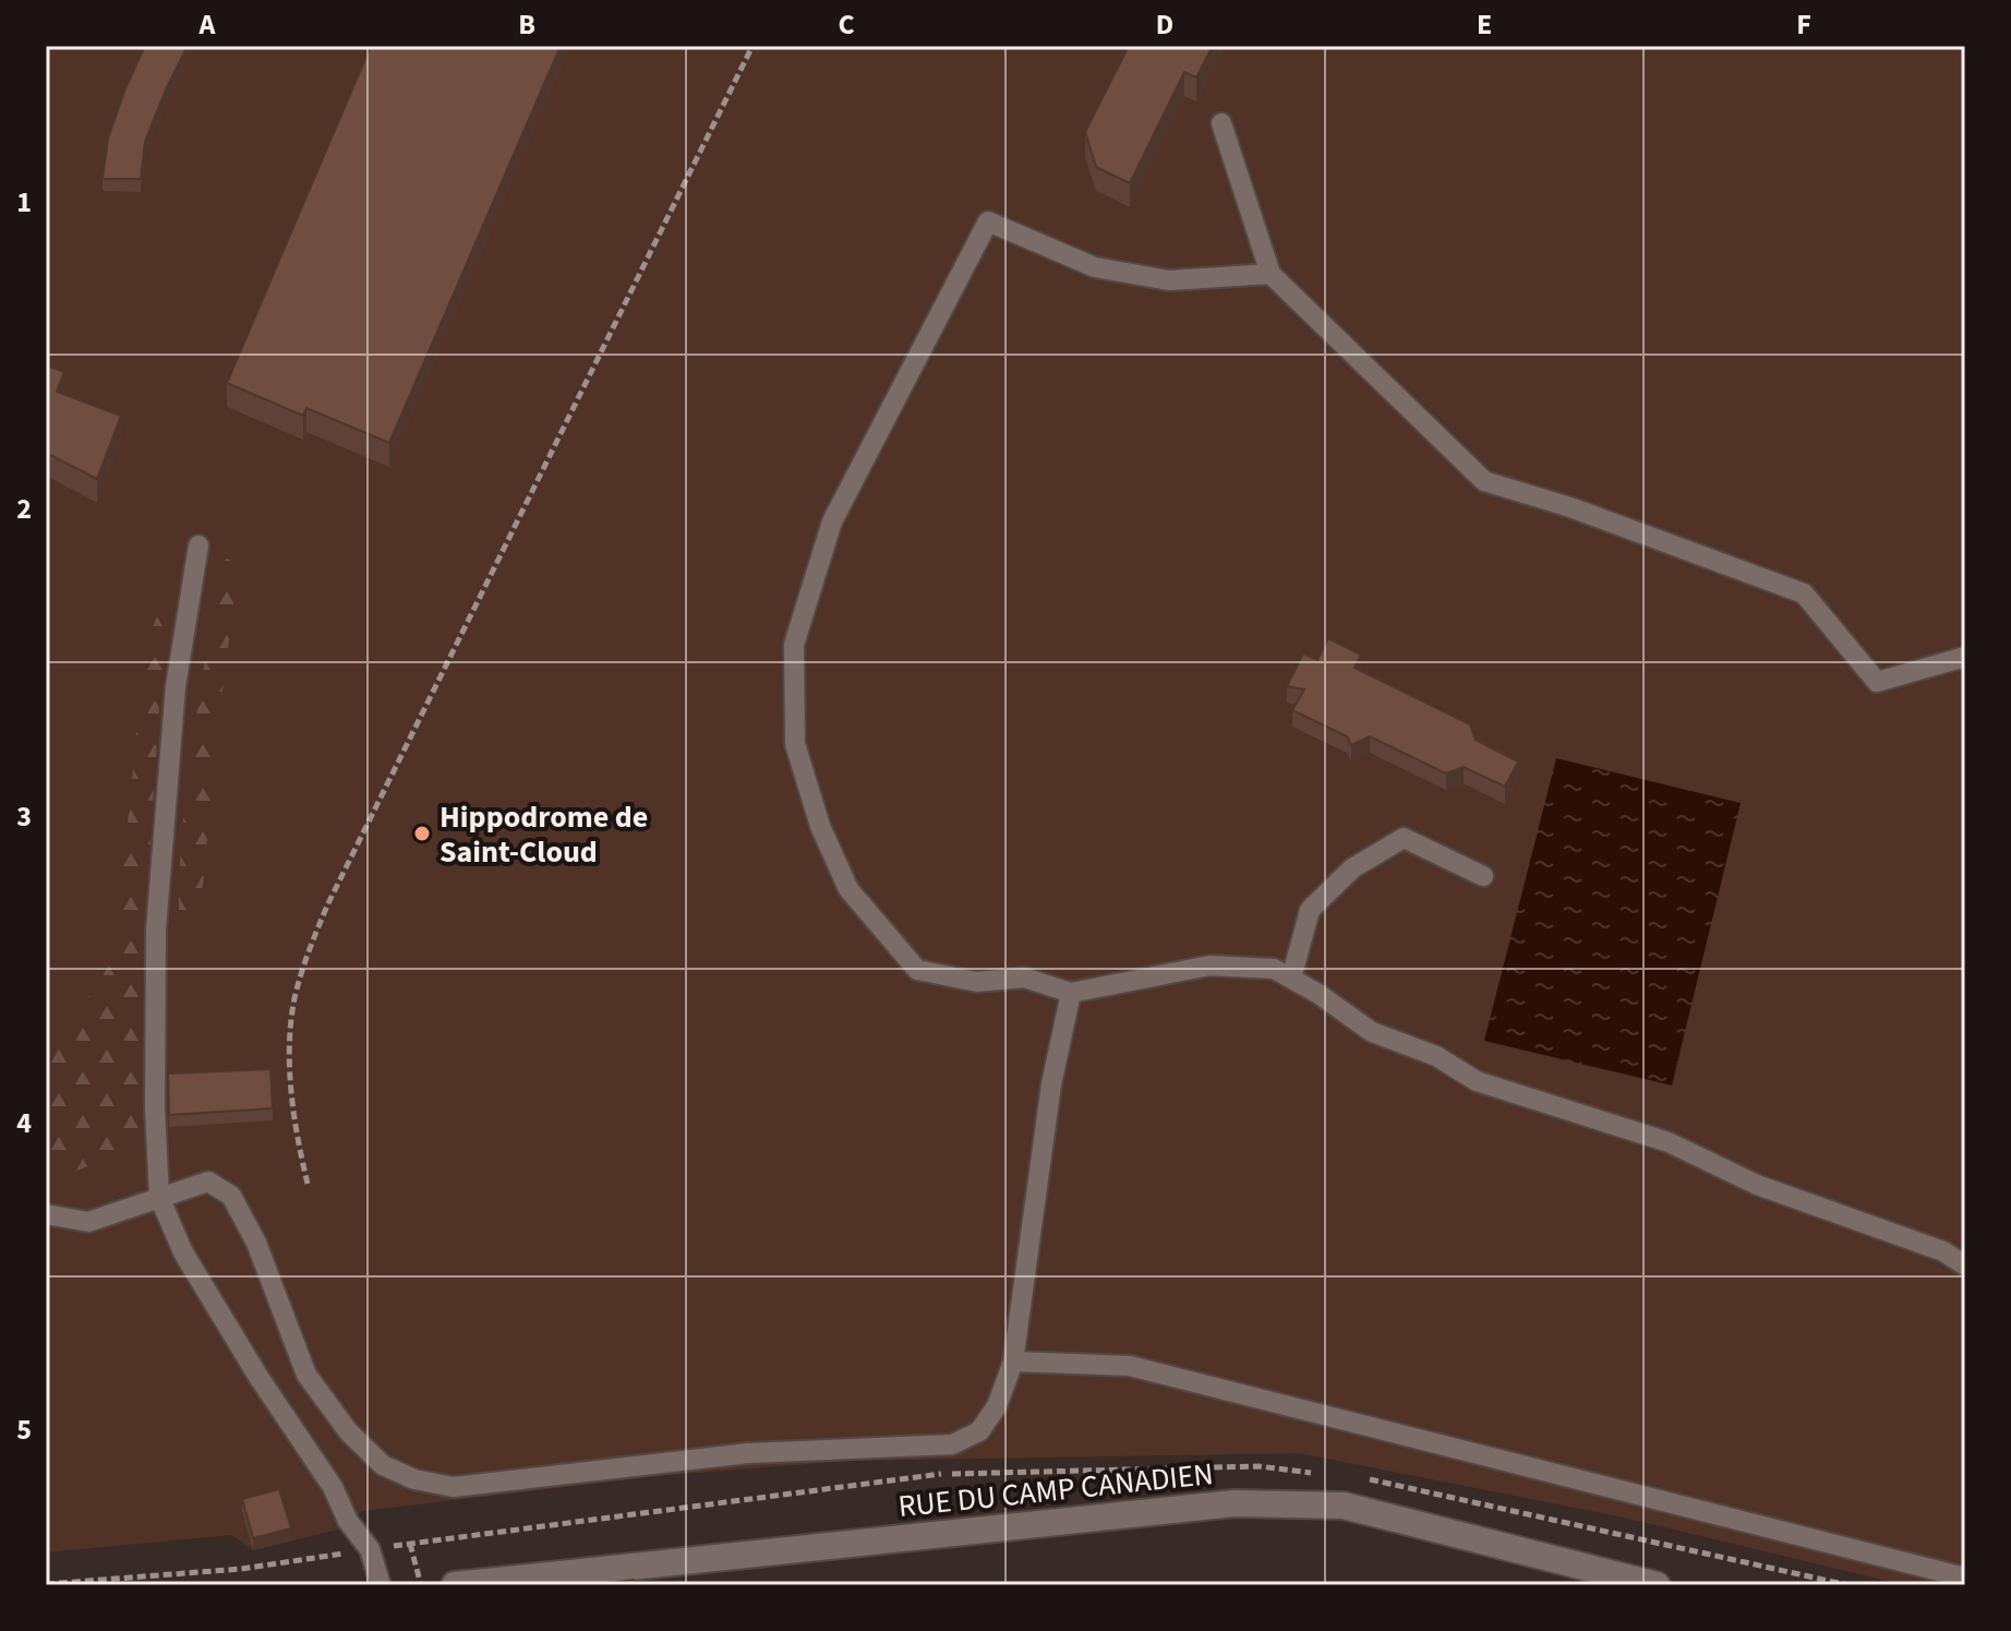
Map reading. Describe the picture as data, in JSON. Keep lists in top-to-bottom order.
{
  "streets": {
    "main road": ["RUE DU CAMP CANADIEN"]
  },
  "places": ["Hippodrome de Saint-Cloud"],
  "grid": {
    "columns": [
      "A",
      "B",
      "C",
      "D",
      "E",
      "F"
    ],
    "rows": [
      "1",
      "2",
      "3",
      "4",
      "5"
    ]
  }
}
